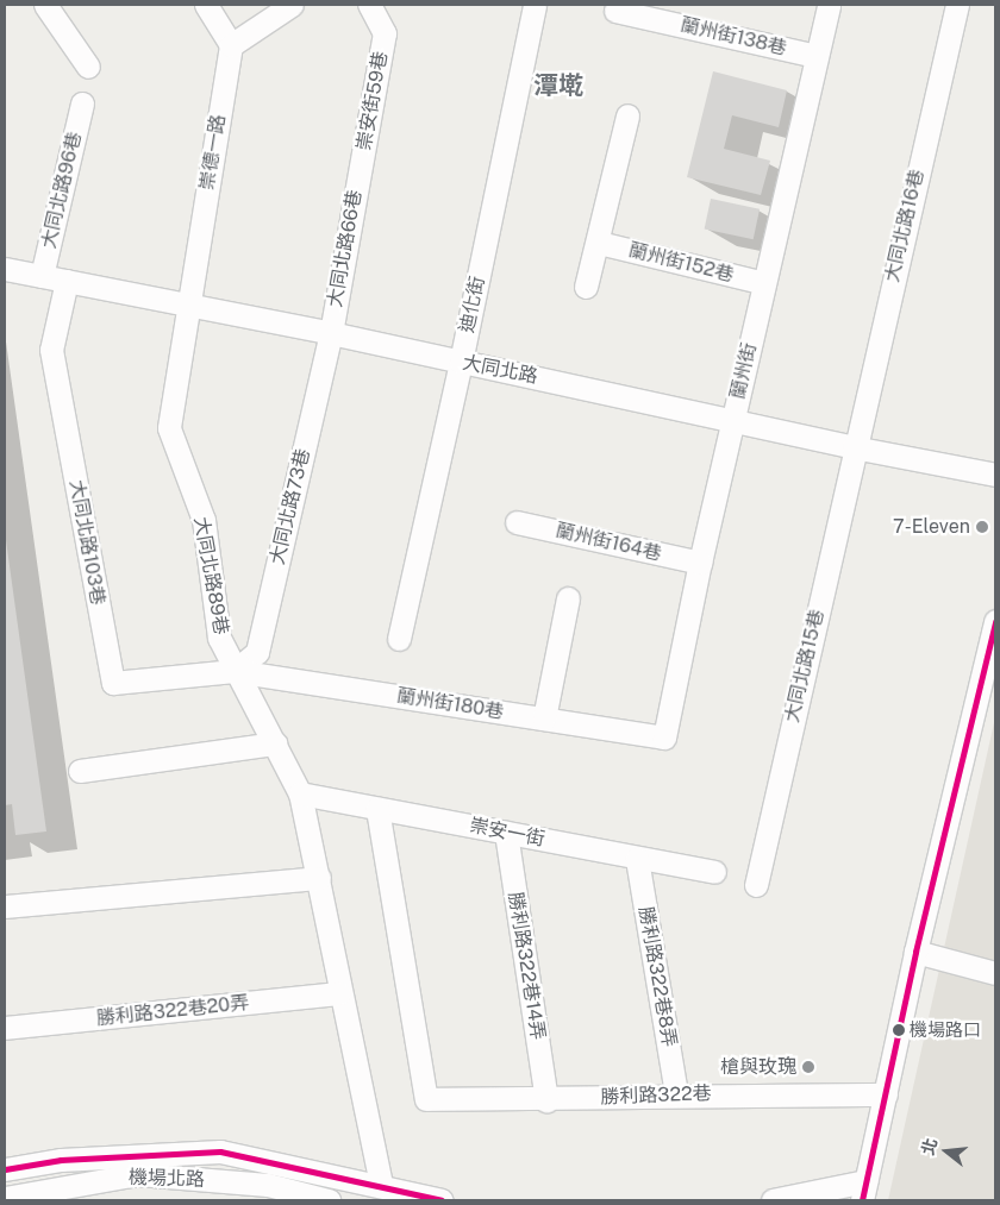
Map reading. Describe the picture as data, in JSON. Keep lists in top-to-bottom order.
{
  "streets": {
    "street": [
      "蘭州街138巷",
      "崇安街59巷",
      "崇德一路",
      "大同北路96巷",
      "大同北路16巷",
      "大同北路66巷",
      "蘭州街152巷",
      "迪化街",
      "大同北路",
      "蘭州街",
      "大同北路73巷",
      "大同北路103巷",
      "蘭州街164巷",
      "大同北路89巷",
      "大同北路15巷",
      "蘭州街180巷",
      "崇安一街",
      "勝利路322巷14弄",
      "勝利路322巷8弄",
      "勝利路322巷20弄",
      "勝利路322巷",
      "機場北路"
    ]
  },
  "crossings": [
    ["蘭州街138巷", "蘭州街"],
    ["崇安街59巷", "大同北路66巷"],
    ["崇德一路", "大同北路"],
    ["崇德一路", "大同北路89巷"],
    ["大同北路96巷", "大同北路"],
    ["大同北路16巷", "大同北路"],
    ["大同北路16巷", "大同北路15巷"],
    ["大同北路66巷", "大同北路"],
    ["大同北路66巷", "大同北路73巷"],
    ["蘭州街152巷", "蘭州街"],
    ["迪化街", "大同北路"],
    ["大同北路", "蘭州街"],
    ["大同北路", "大同北路73巷"],
    ["大同北路", "大同北路103巷"],
    ["大同北路", "大同北路89巷"],
    ["大同北路", "大同北路15巷"],
    ["蘭州街", "蘭州街164巷"],
    ["蘭州街", "蘭州街180巷"],
    ["大同北路73巷", "大同北路103巷"],
    ["大同北路73巷", "大同北路89巷"],
    ["大同北路73巷", "蘭州街180巷"],
    ["大同北路103巷", "大同北路89巷"],
    ["大同北路103巷", "蘭州街180巷"],
    ["大同北路89巷", "蘭州街180巷"],
    ["大同北路89巷", "崇安一街"],
    ["大同北路89巷", "勝利路322巷20弄"],
    ["大同北路89巷", "機場北路"],
    ["崇安一街", "勝利路322巷14弄"],
    ["崇安一街", "勝利路322巷8弄"],
    ["崇安一街", "勝利路322巷"],
    ["勝利路322巷14弄", "勝利路322巷"],
    ["勝利路322巷8弄", "勝利路322巷"]
  ],
  "districts": ["潭墘"],
  "places": ["7-Eleven", "機場路口", "槍與玫瑰"],
  "north": "left"
}
